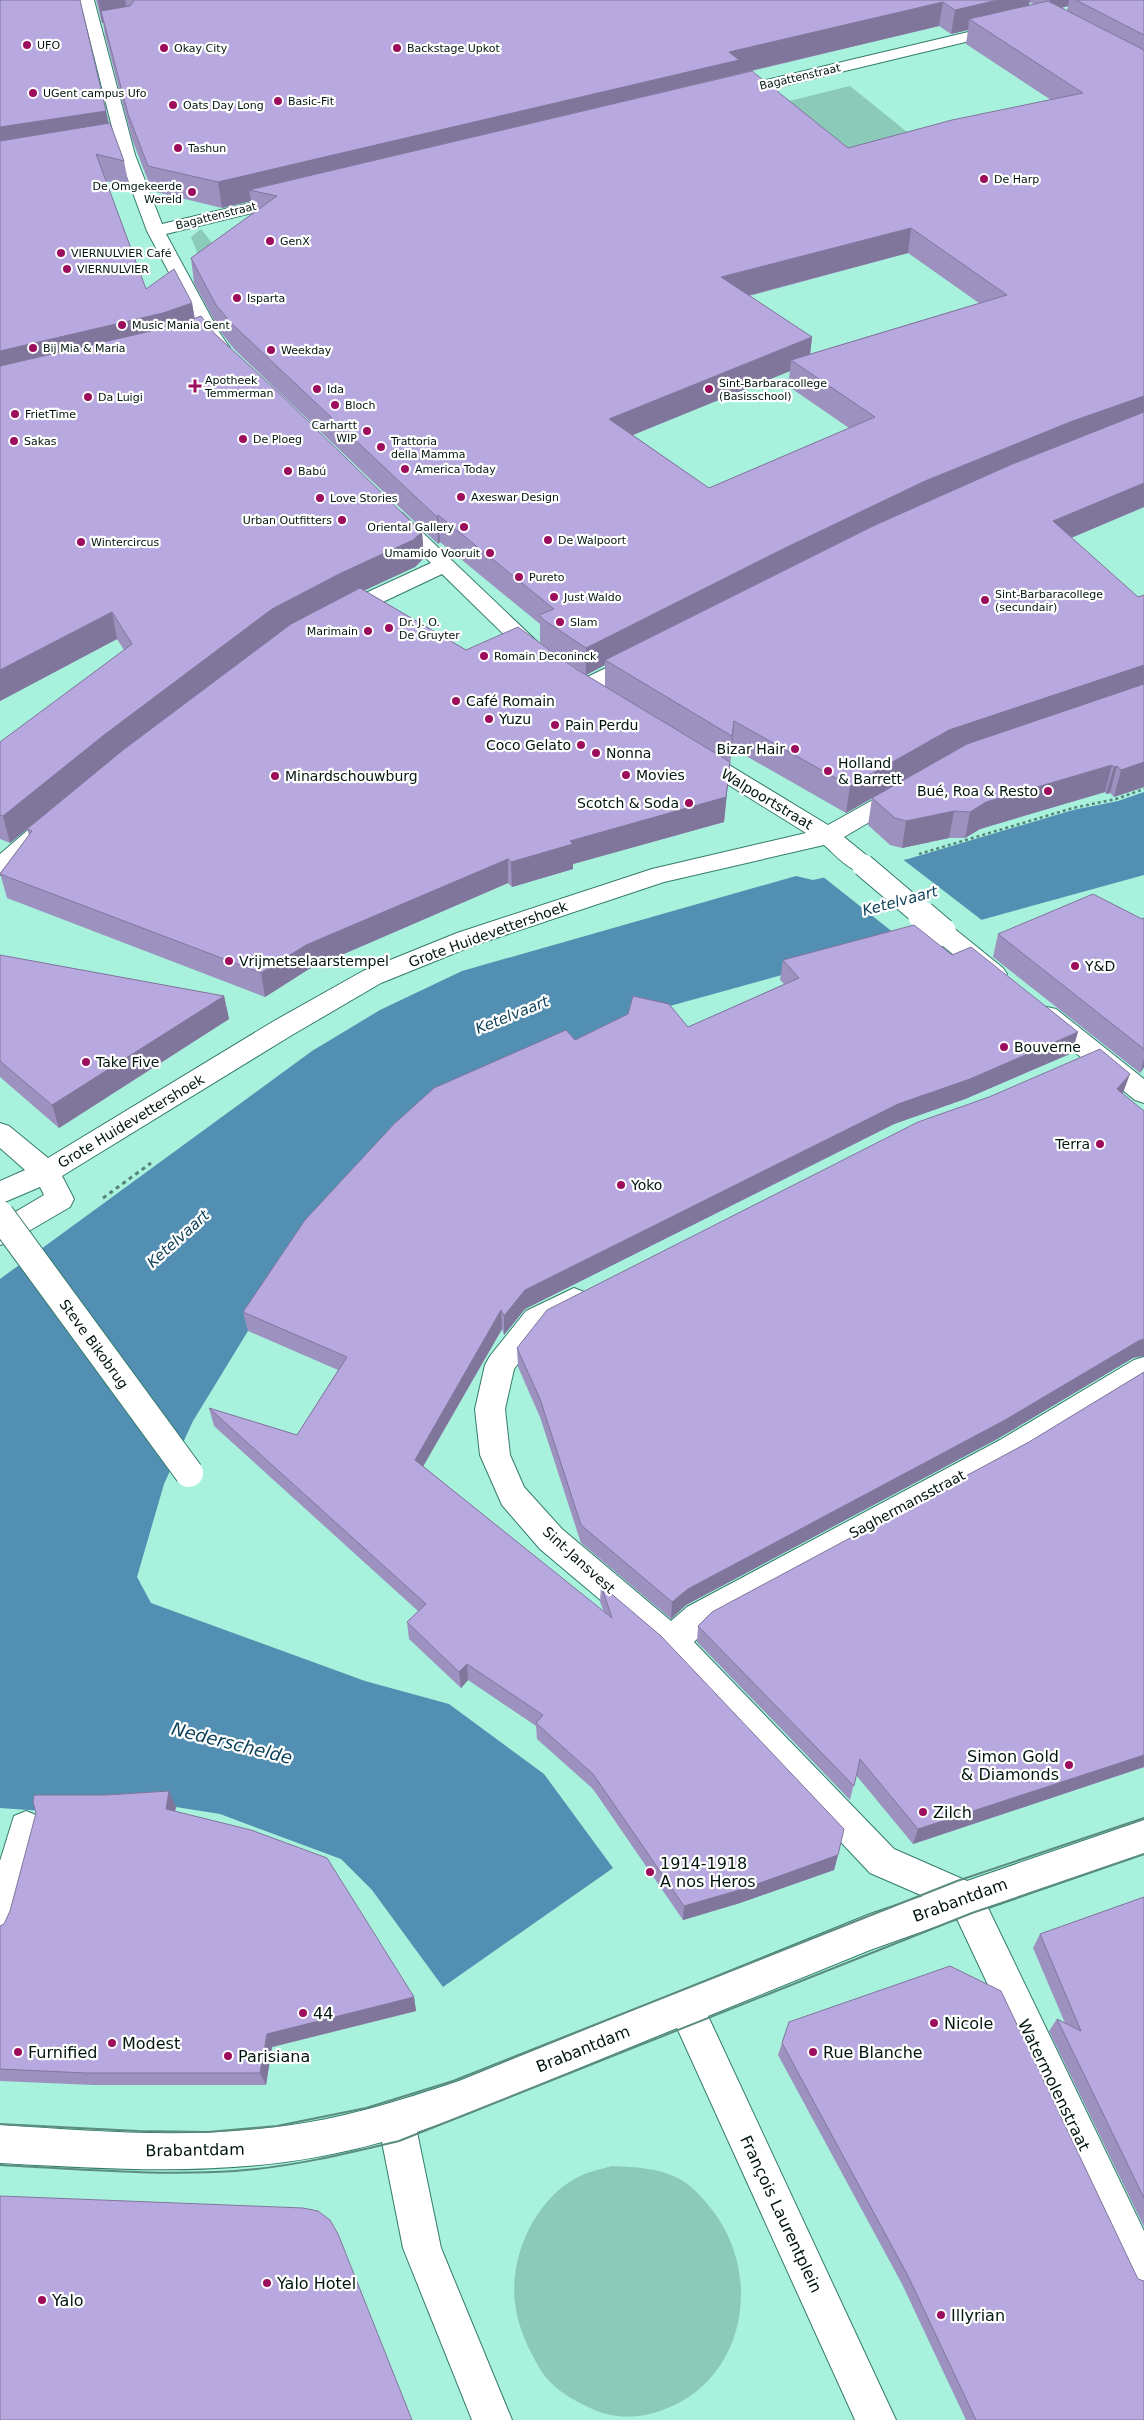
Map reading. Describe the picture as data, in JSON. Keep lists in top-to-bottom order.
{
  "streets": {
    "street": [
      "Bagattenstraat",
      "Walpoortstraat",
      "Grote Huidevettershoek",
      "Steve Bikobrug",
      "Saghermansstraat",
      "Sint-Jansvest",
      "Brabantdam",
      "Watermolenstraat",
      "François Laurentplein"
    ]
  },
  "crossings": [
    ["Walpoortstraat", "Grote Huidevettershoek"],
    ["Saghermansstraat", "Sint-Jansvest"],
    ["Sint-Jansvest", "Brabantdam"],
    ["Sint-Jansvest", "Watermolenstraat"],
    ["Brabantdam", "Watermolenstraat"],
    ["Brabantdam", "François Laurentplein"]
  ],
  "water": ["Ketelvaart", "Nederschelde"],
  "places": {
    "other": [
      "UFO",
      "Okay City",
      "Backstage Upkot",
      "UGent campus Ufo",
      "Basic-Fit",
      "Oats Day Long",
      "Tashun",
      "De Harp",
      "De Omgekeerde Wereld",
      "GenX",
      "VIERNULVIER Café",
      "VIERNULVIER",
      "Isparta",
      "Music Mania Gent",
      "Bij Mia & Maria",
      "Weekday",
      "Ida",
      "Sint-Barbaracollege (Basisschool)",
      "Da Luigi",
      "Bloch",
      "FrietTime",
      "Carhartt WIP",
      "De Ploeg",
      "Sakas",
      "Trattoria della Mamma",
      "America Today",
      "Babú",
      "Axeswar Design",
      "Love Stories",
      "Urban Outfitters",
      "Oriental Gallery",
      "De Walpoort",
      "Wintercircus",
      "Umamido Vooruit",
      "Pureto",
      "Just Waldo",
      "Sint-Barbaracollege (secundair)",
      "Slam",
      "Dr. J. O. De Gruyter",
      "Marimain",
      "Romain Deconinck",
      "Café Romain",
      "Yuzu",
      "Pain Perdu",
      "Coco Gelato",
      "Bizar Hair",
      "Nonna",
      "Holland & Barrett",
      "Movies",
      "Minardschouwburg",
      "Bué, Roa & Resto",
      "Scotch & Soda",
      "Vrijmetselaarstempel",
      "Y&D",
      "Bouverne",
      "Take Five",
      "Terra",
      "Yoko",
      "Simon Gold & Diamonds",
      "Zilch",
      "1914-1918 A nos Heros",
      "44",
      "Nicole",
      "Modest",
      "Furnified",
      "Rue Blanche",
      "Parisiana",
      "Yalo Hotel",
      "Yalo",
      "Illyrian"
    ],
    "health": ["Apotheek Temmerman"]
  }
}
